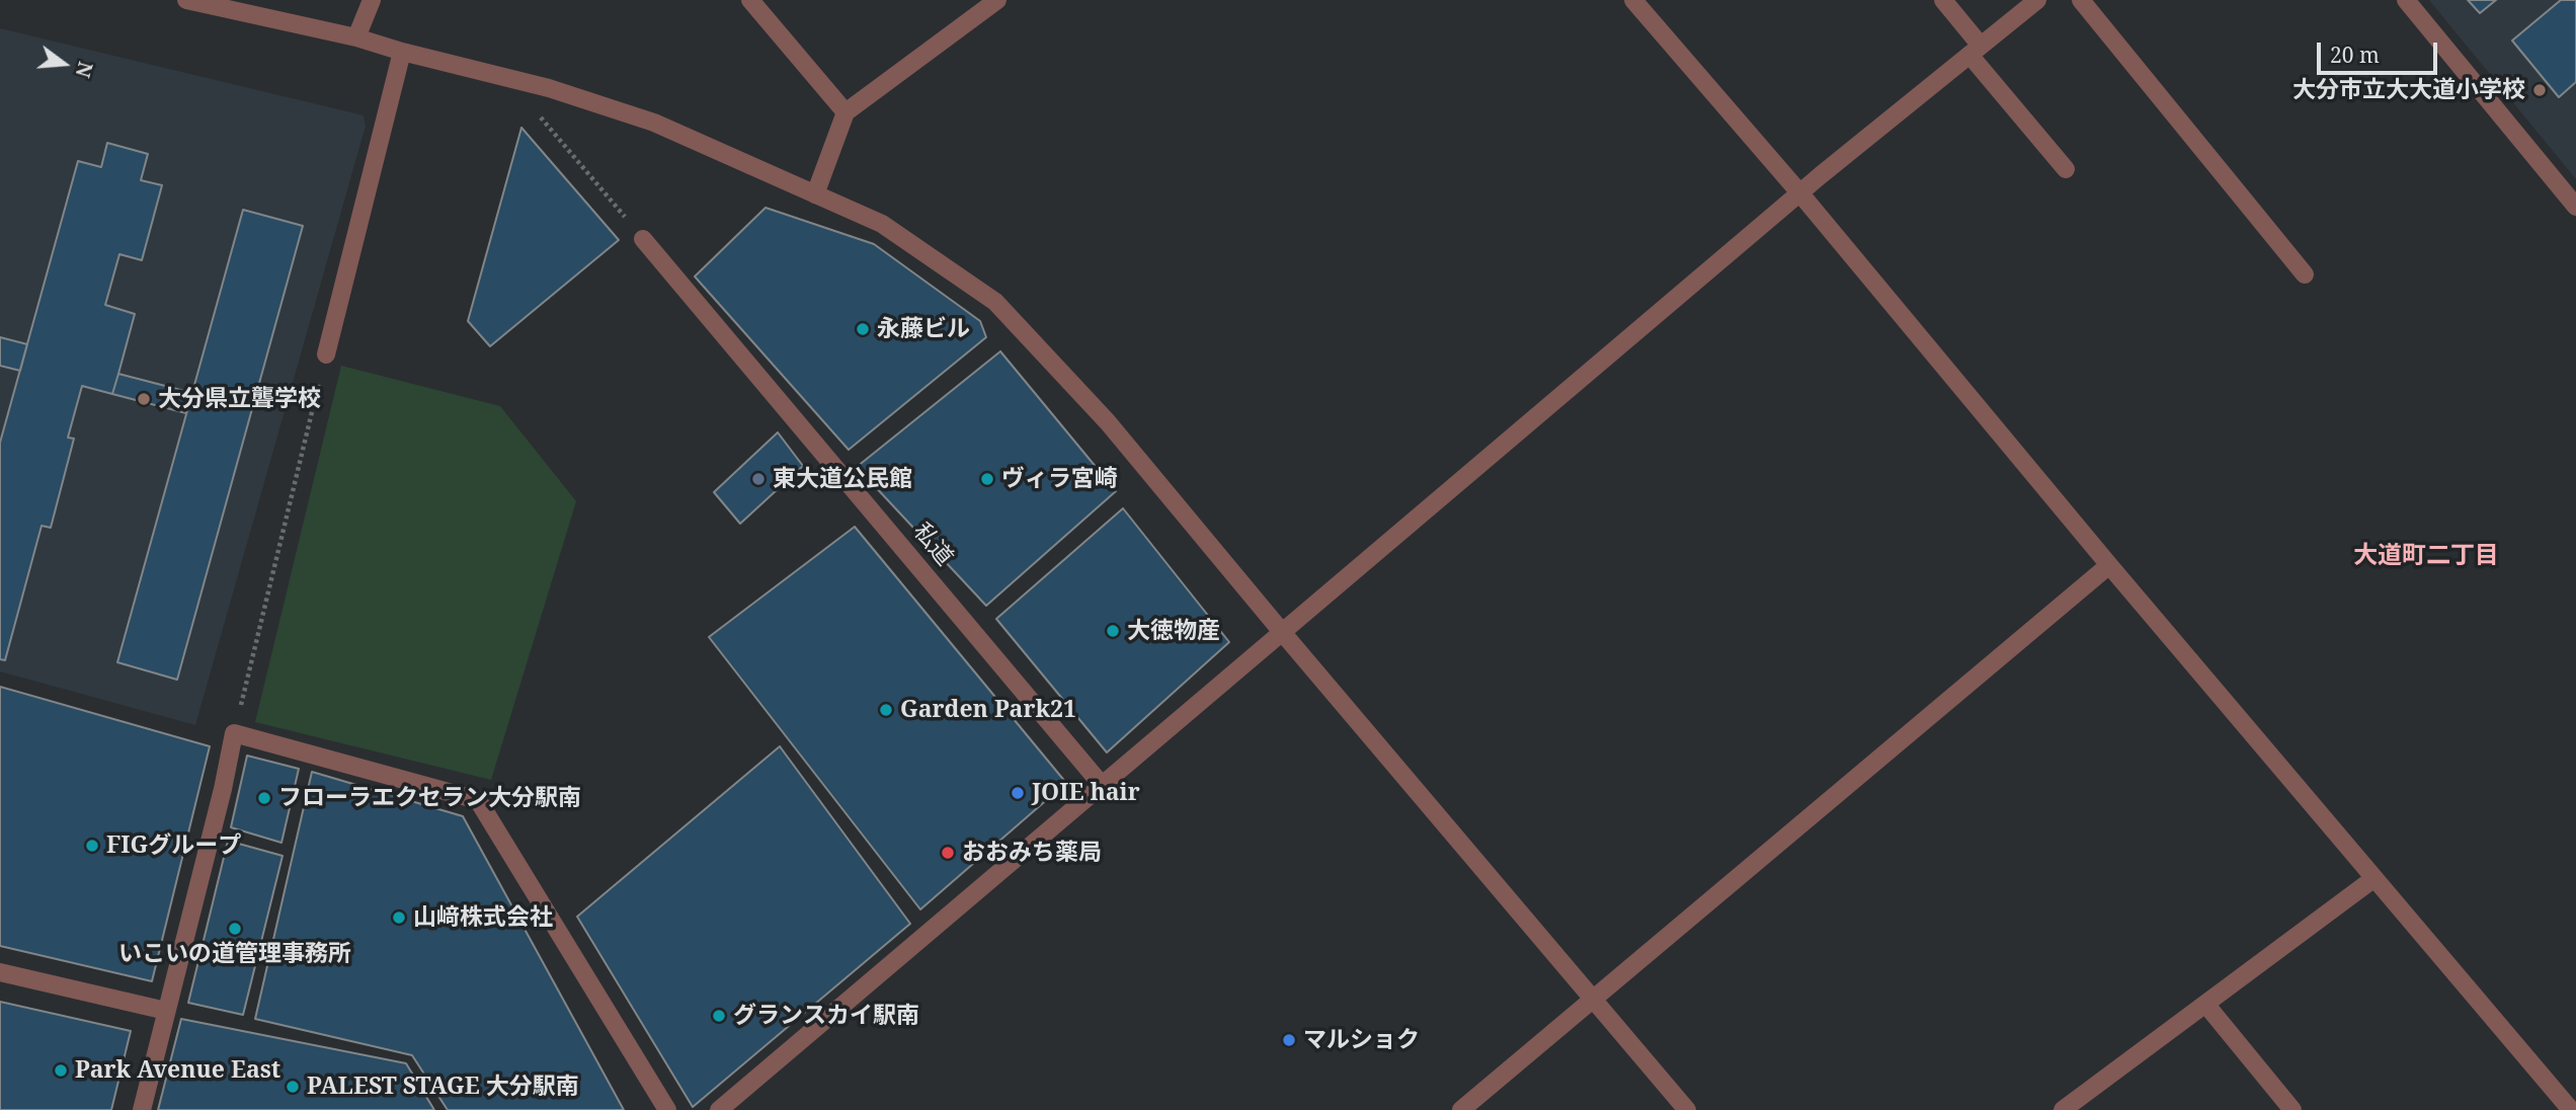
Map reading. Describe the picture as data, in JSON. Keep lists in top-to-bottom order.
{
  "streets": {
    "street": ["私道"]
  },
  "districts": ["大道町二丁目"],
  "places": [
    "大分市立大大道小学校",
    "永藤ビル",
    "大分県立聾学校",
    "東大道公民館",
    "ヴィラ宮崎",
    "大徳物産",
    "Garden Park21",
    "JOIE hair",
    "フローラエクセラン大分駅南",
    "FIGグループ",
    "おおみち薬局",
    "山﨑株式会社",
    "いこいの道管理事務所",
    "グランスカイ駅南",
    "マルショク",
    "Park Avenue East",
    "PALEST STAGE 大分駅南"
  ],
  "scale_bar": "20 m",
  "north": "right"
}
